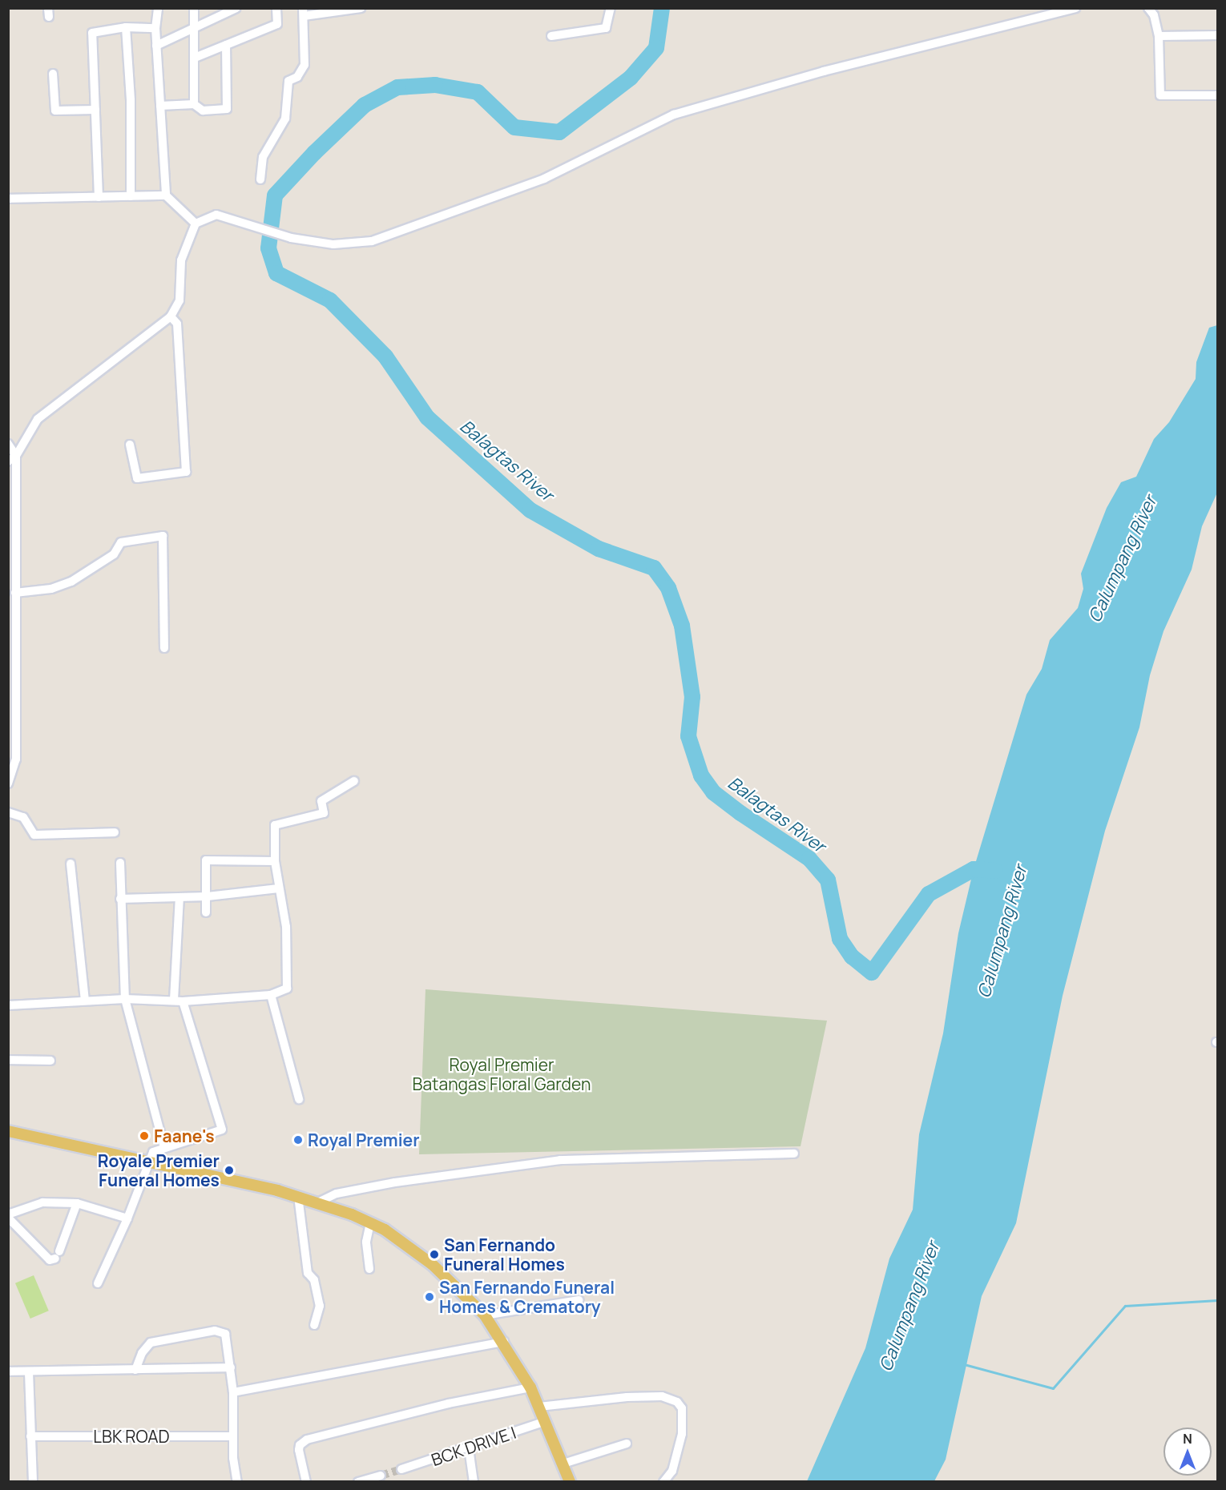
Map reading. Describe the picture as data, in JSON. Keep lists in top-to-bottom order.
{
  "streets": {
    "street": ["LBK ROAD", "BCK DRIVE I"]
  },
  "water": ["Balagtas River", "Calumpang River"],
  "parks": ["Royal Premier Batangas Floral Garden"],
  "places": [
    "Faane's",
    "Royal Premier",
    "Royale Premier Funeral Homes",
    "San Fernando Funeral Homes",
    "San Fernando Funeral Homes & Crematory"
  ],
  "north": "top"
}
